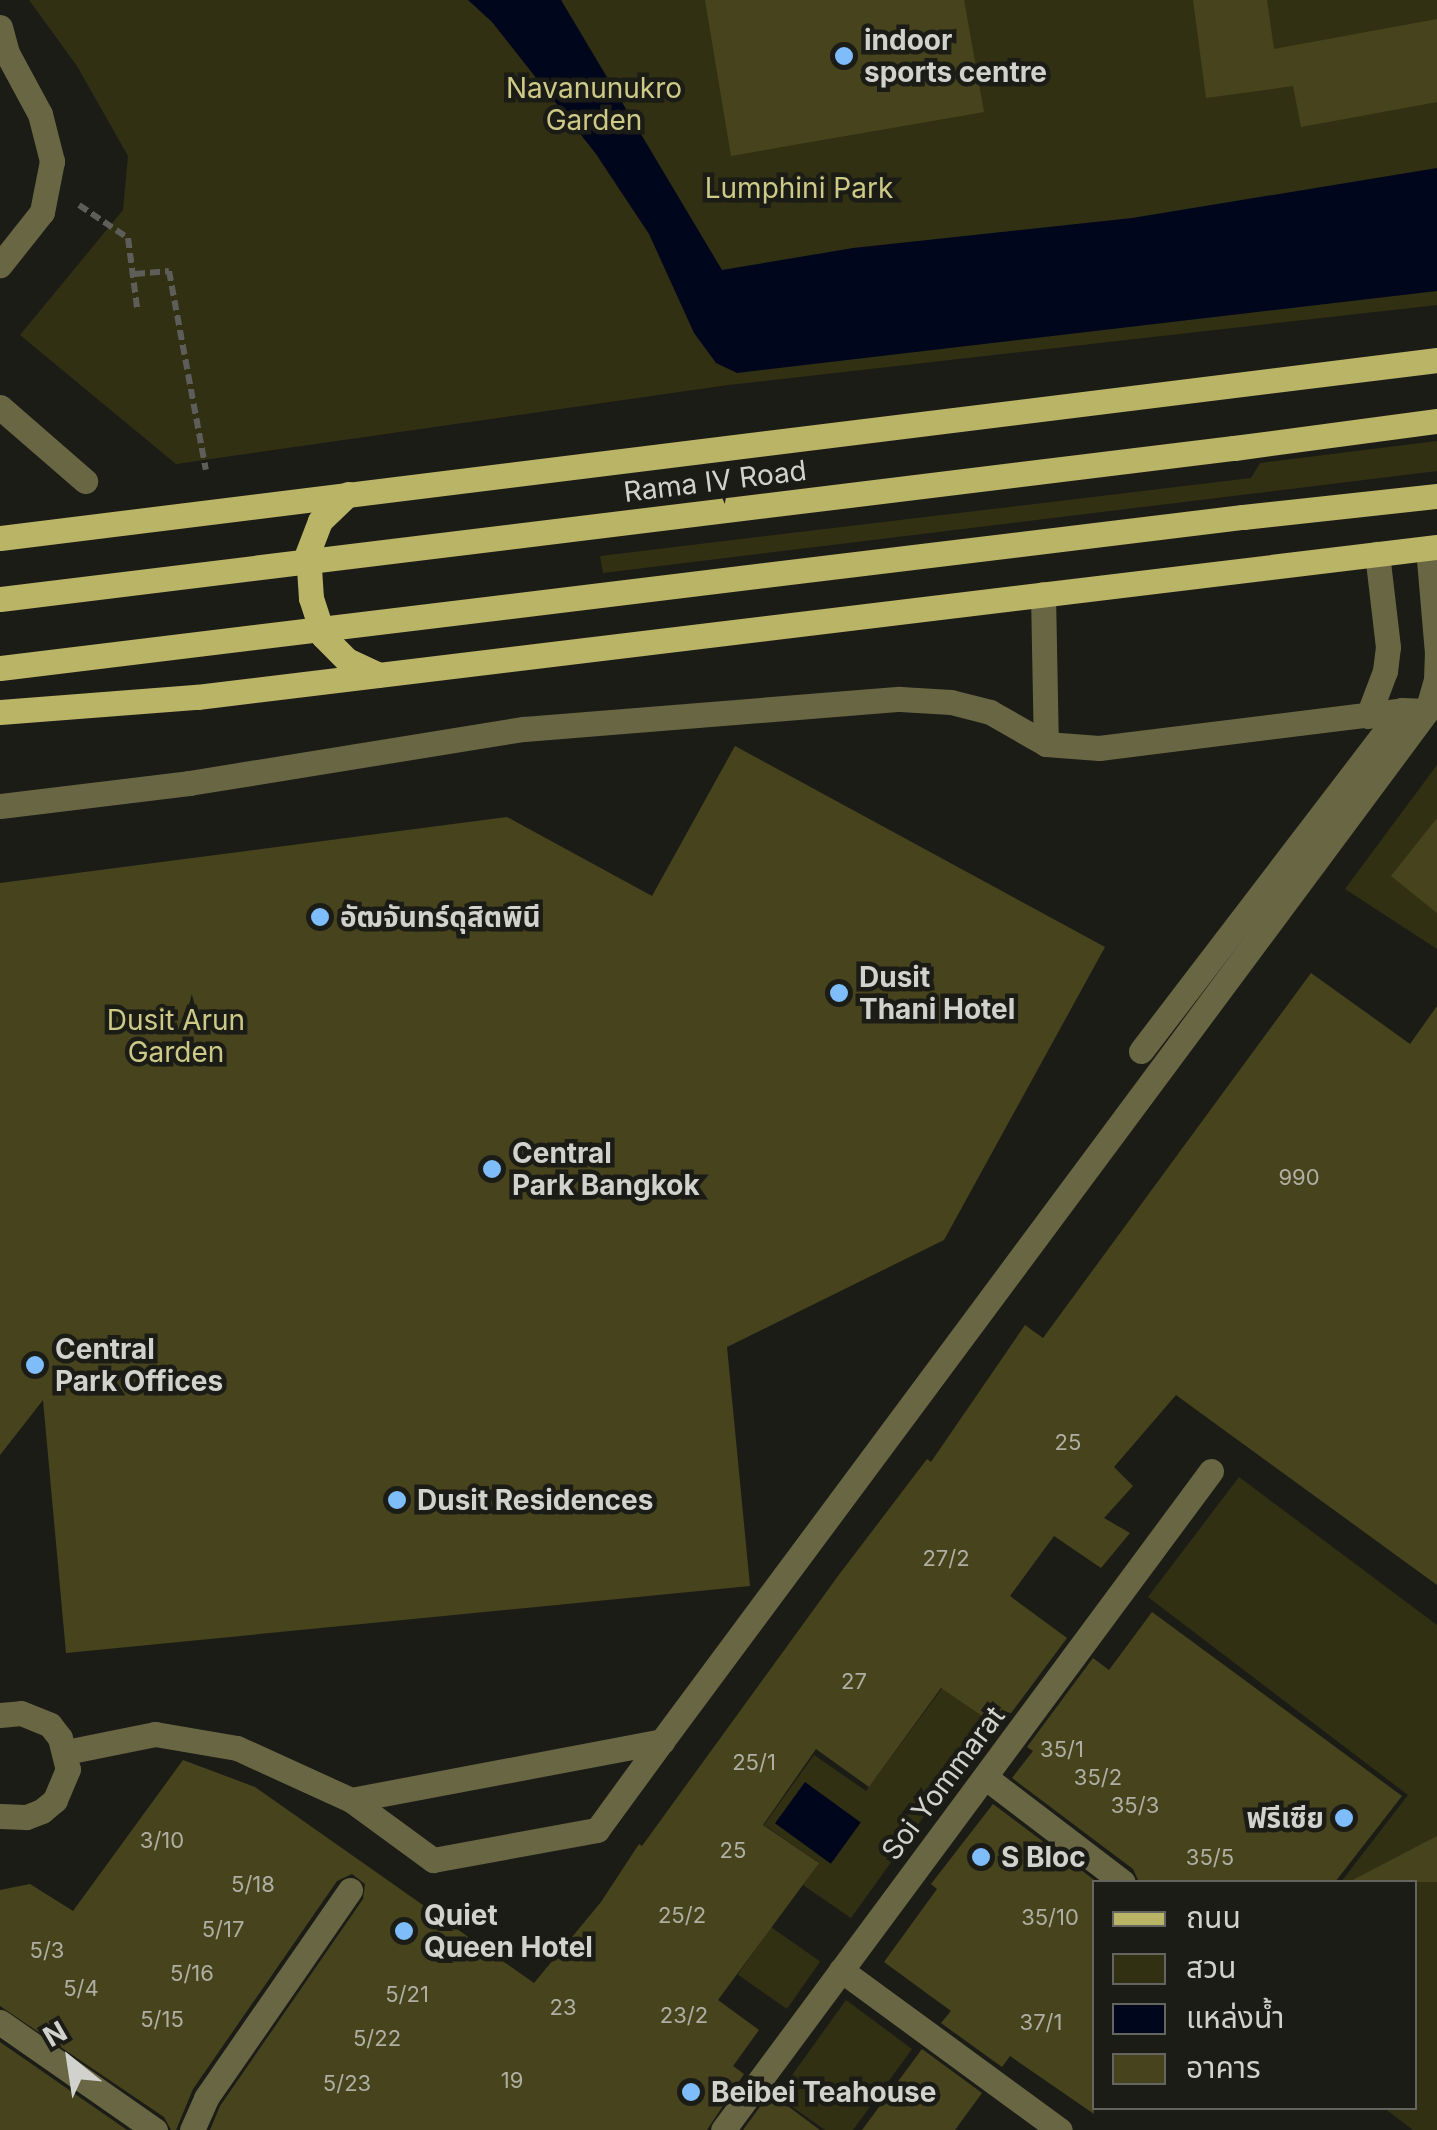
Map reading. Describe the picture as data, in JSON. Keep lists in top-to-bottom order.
{
  "streets": {
    "main road": ["Rama IV Road"],
    "street": ["Soi Yommarat"]
  },
  "parks": ["Navanunukro Garden", "Lumphini Park", "Dusit Arun Garden"],
  "places": [
    "indoor sports centre",
    "อัฒจันทร์ดุสิตพินี",
    "Dusit Thani Hotel",
    "Central Park Bangkok",
    "Central Park Offices",
    "Dusit Residences",
    "ฟรีเซีย",
    "S Bloc",
    "Quiet Queen Hotel",
    "Beibei Teahouse"
  ],
  "house_numbers": [
    "990",
    "25",
    "27/2",
    "27",
    "35/1",
    "25/1",
    "35/2",
    "35/3",
    "3/10",
    "25",
    "35/5",
    "5/18",
    "25/2",
    "35/10",
    "5/17",
    "5/3",
    "5/16",
    "5/4",
    "5/21",
    "23",
    "23/2",
    "5/15",
    "37/1",
    "5/22",
    "19",
    "5/23"
  ],
  "legend": [
    "ถนน",
    "สวน",
    "แหล่งน้ำ",
    "อาคาร"
  ],
  "north": "top left"
}
